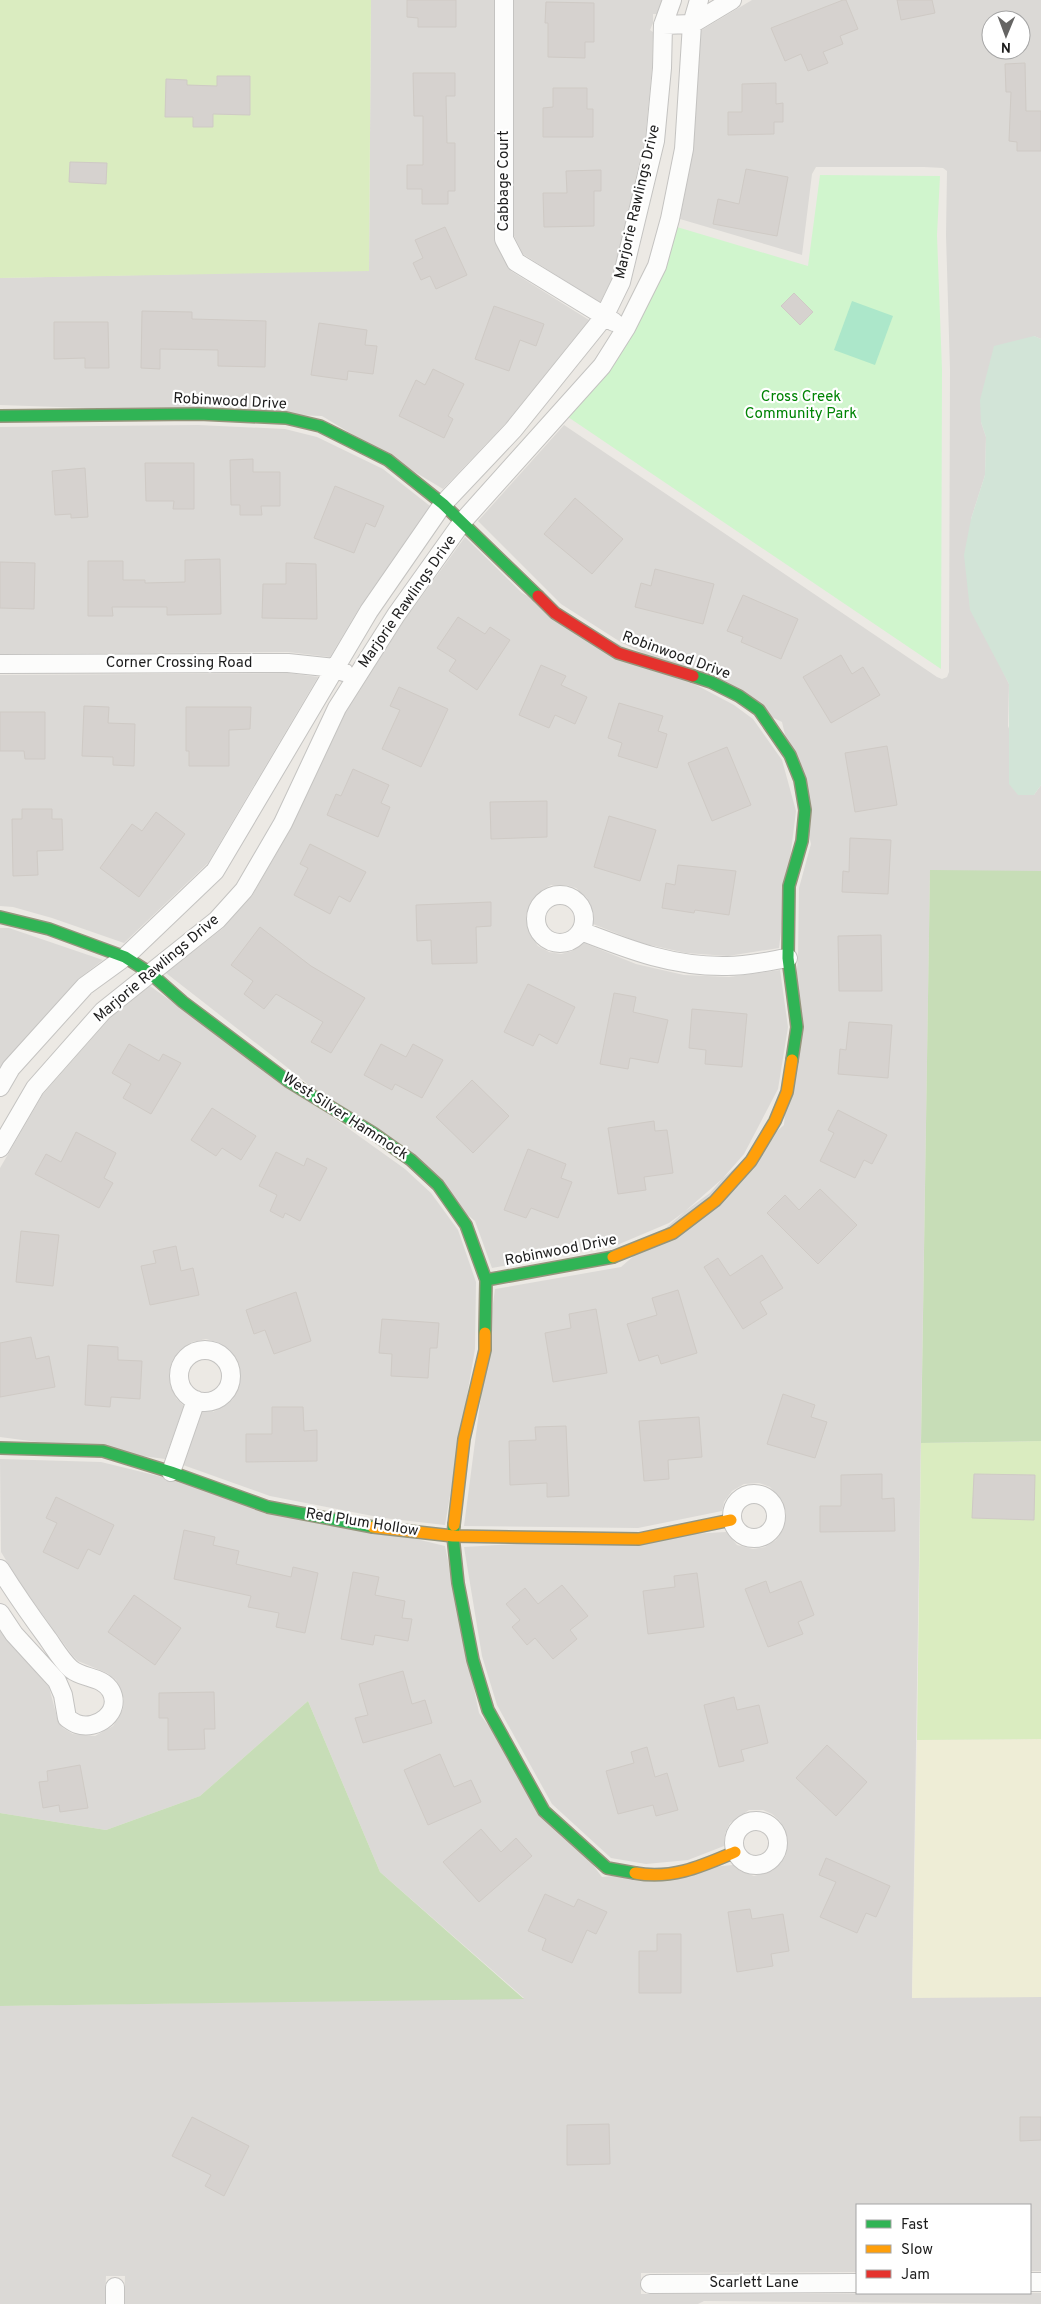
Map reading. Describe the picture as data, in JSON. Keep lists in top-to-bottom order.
{
  "streets": {
    "street": [
      "Cabbage Court",
      "Marjorie Rawlings Drive",
      "Robinwood Drive",
      "Corner Crossing Road",
      "West Silver Hammock",
      "Red Plum Hollow",
      "Scarlett Lane"
    ]
  },
  "crossings": [
    ["Cabbage Court", "Marjorie Rawlings Drive"],
    ["Marjorie Rawlings Drive", "Robinwood Drive"],
    ["Marjorie Rawlings Drive", "Corner Crossing Road"],
    ["Marjorie Rawlings Drive", "West Silver Hammock"],
    ["Robinwood Drive", "West Silver Hammock"],
    ["West Silver Hammock", "Red Plum Hollow"]
  ],
  "parks": ["Cross Creek Community Park"],
  "legend": ["Fast", "Slow", "Jam"],
  "north": "bottom"
}
